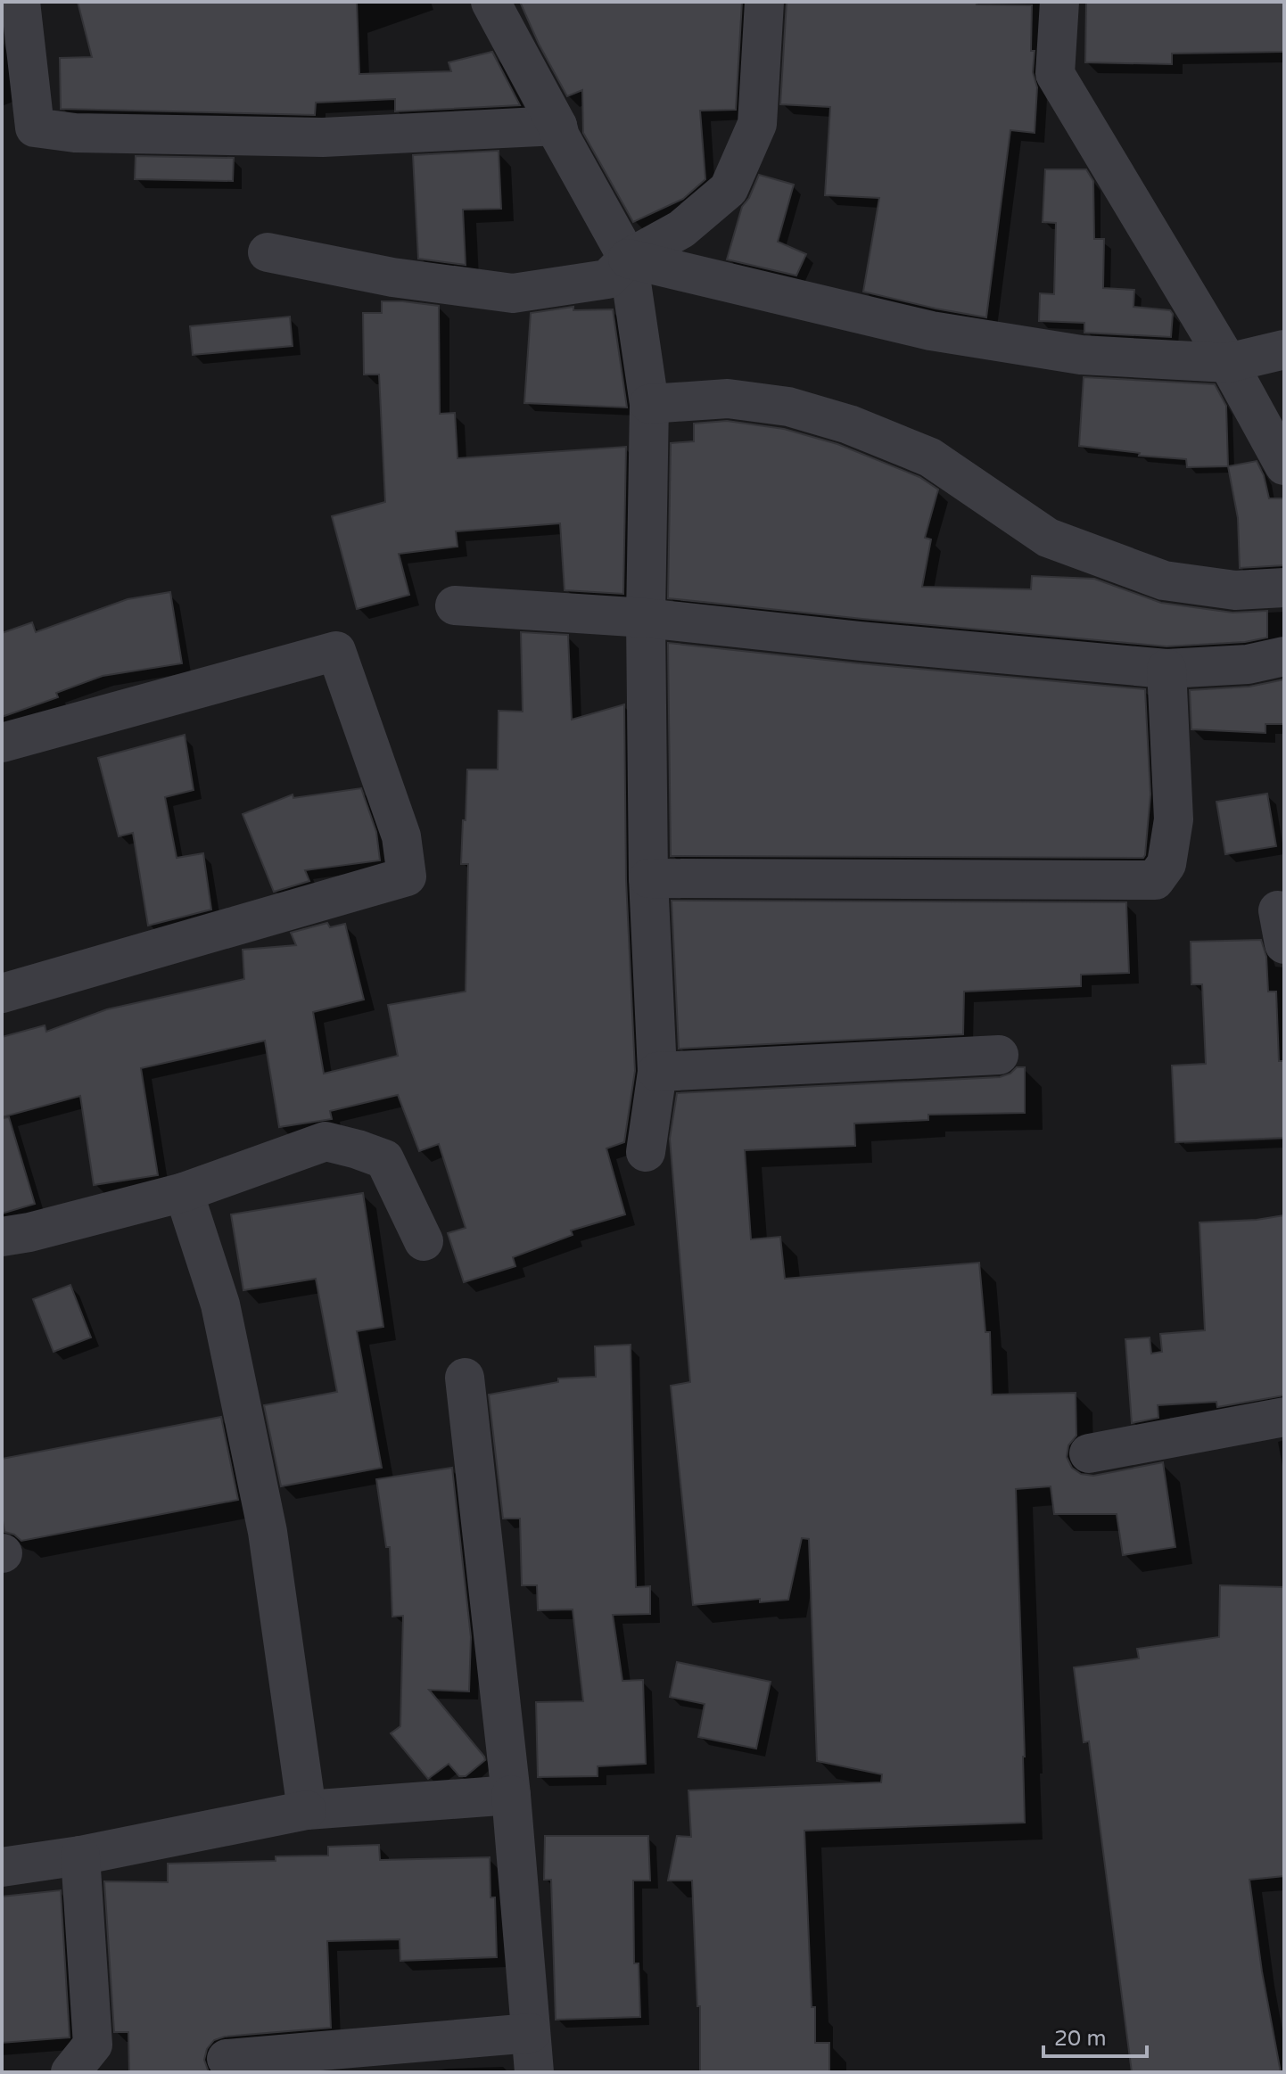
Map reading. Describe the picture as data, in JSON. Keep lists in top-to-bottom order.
{
  "scale_bar": "20 m"
}
